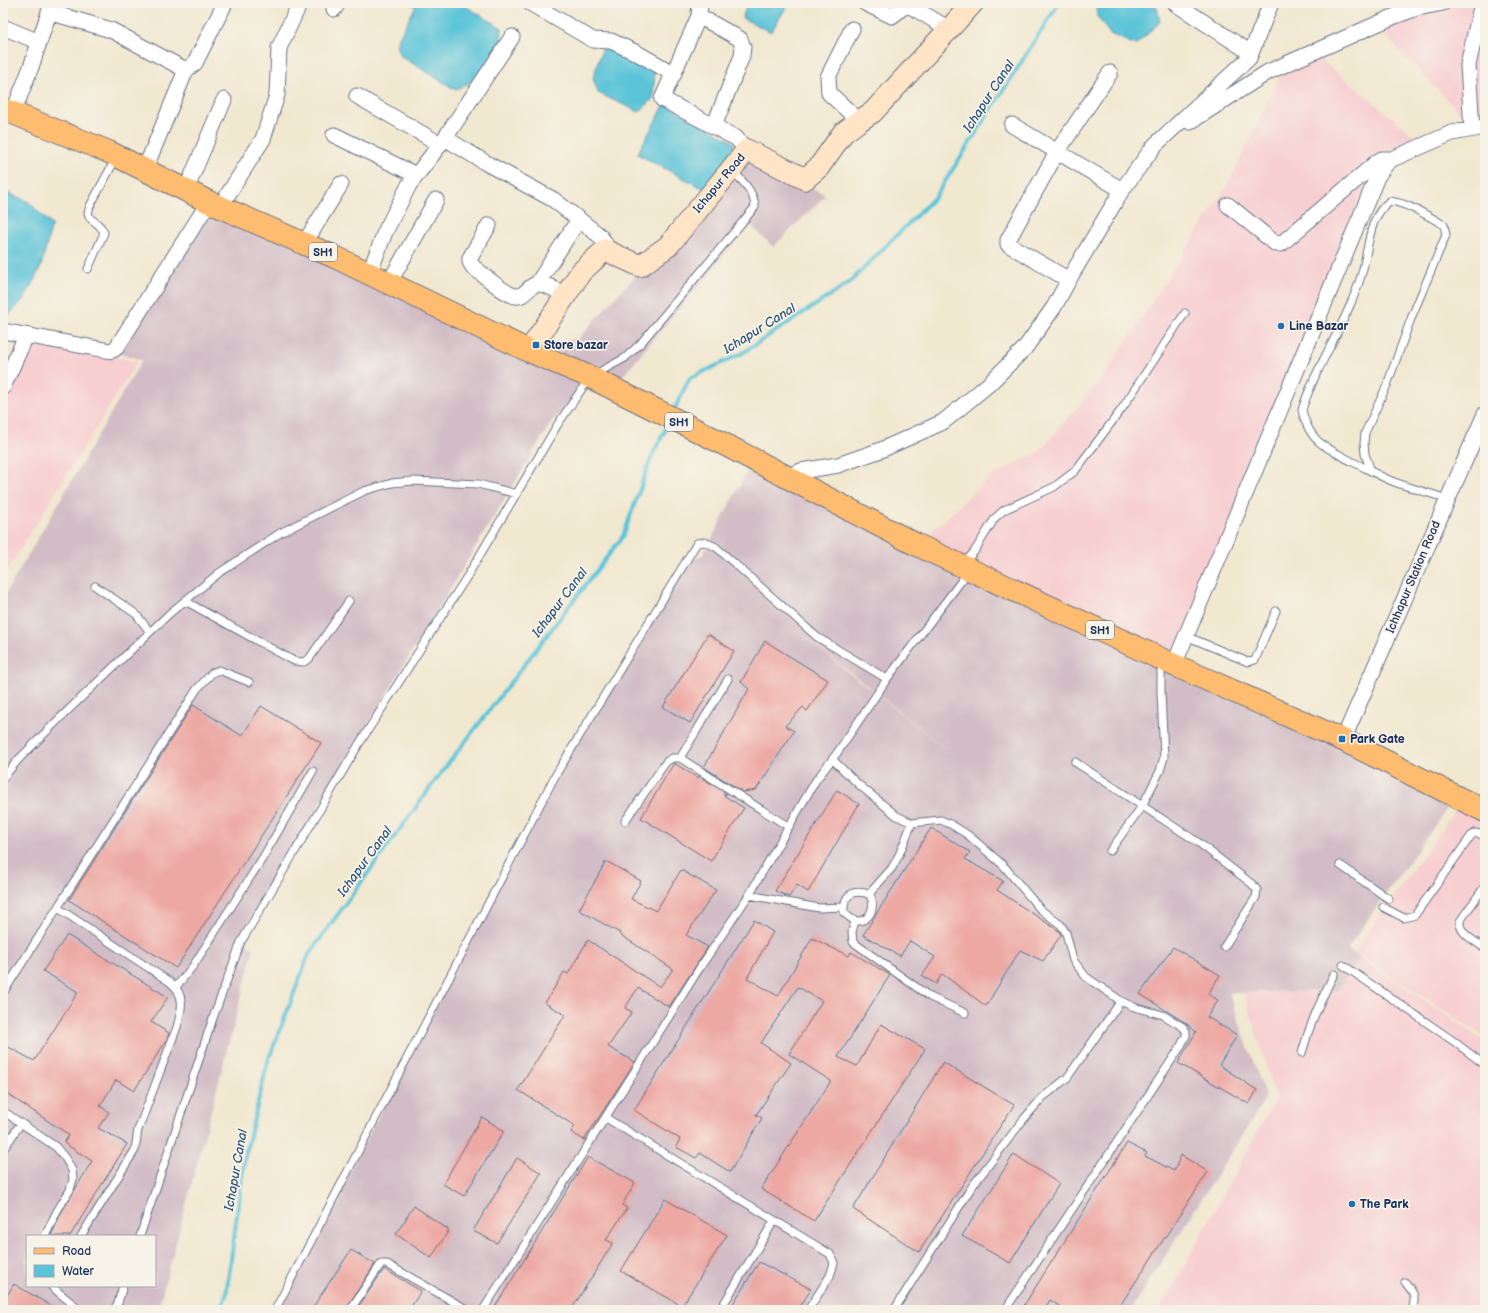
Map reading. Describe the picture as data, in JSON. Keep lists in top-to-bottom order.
{
  "streets": {
    "main road": ["SH1"],
    "street": ["Ichapur Road", "Ichhapur Station Road"]
  },
  "crossings": [
    ["SH1", "Ichhapur Station Road"]
  ],
  "water": ["Ichapur Canal"],
  "places": {
    "other": ["Line Bazar", "The Park"],
    "transit": ["Store bazar", "Park Gate"]
  },
  "legend": ["Road", "Water"]
}
